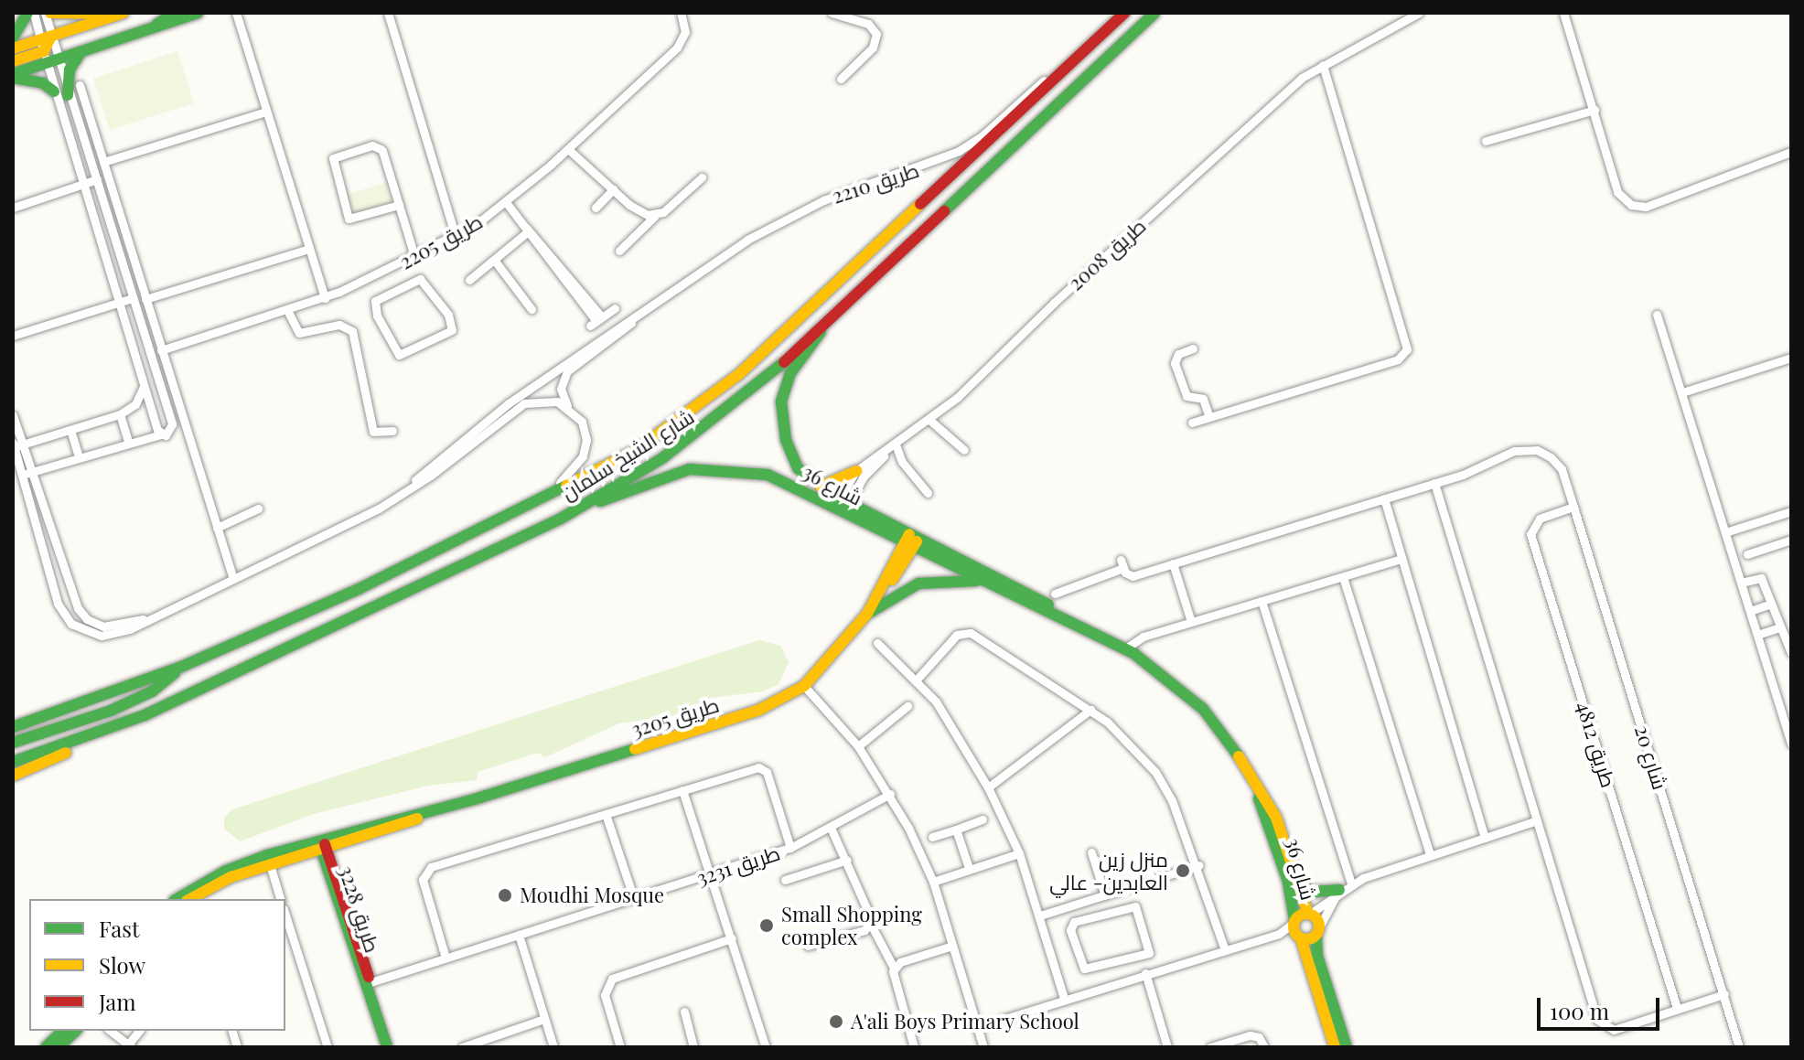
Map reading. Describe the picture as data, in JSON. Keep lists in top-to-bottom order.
{
  "streets": {
    "main road": [
      "شارع الشيخ سلمان",
      "شارع 36",
      "طريق 3205",
      "طريق 3228"
    ],
    "street": [
      "طريق 2210",
      "طريق 2205",
      "طريق 2008",
      "طريق 4812",
      "شارع 20",
      "طريق 3231"
    ]
  },
  "crossings": [
    ["طريق 2210", "شارع الشيخ سلمان"],
    ["طريق 2008", "شارع 36"],
    ["شارع الشيخ سلمان", "شارع 36"],
    ["شارع 36", "طريق 3205"],
    ["طريق 3205", "طريق 3228"],
    ["طريق 4812", "شارع 20"],
    ["طريق 3231", "طريق 3228"]
  ],
  "places": [
    "منزل زين العابدين- عالي",
    "Moudhi Mosque",
    "Small Shopping complex",
    "A'ali Boys Primary School"
  ],
  "legend": ["Fast", "Slow", "Jam"],
  "scale_bar": "100 m"
}
